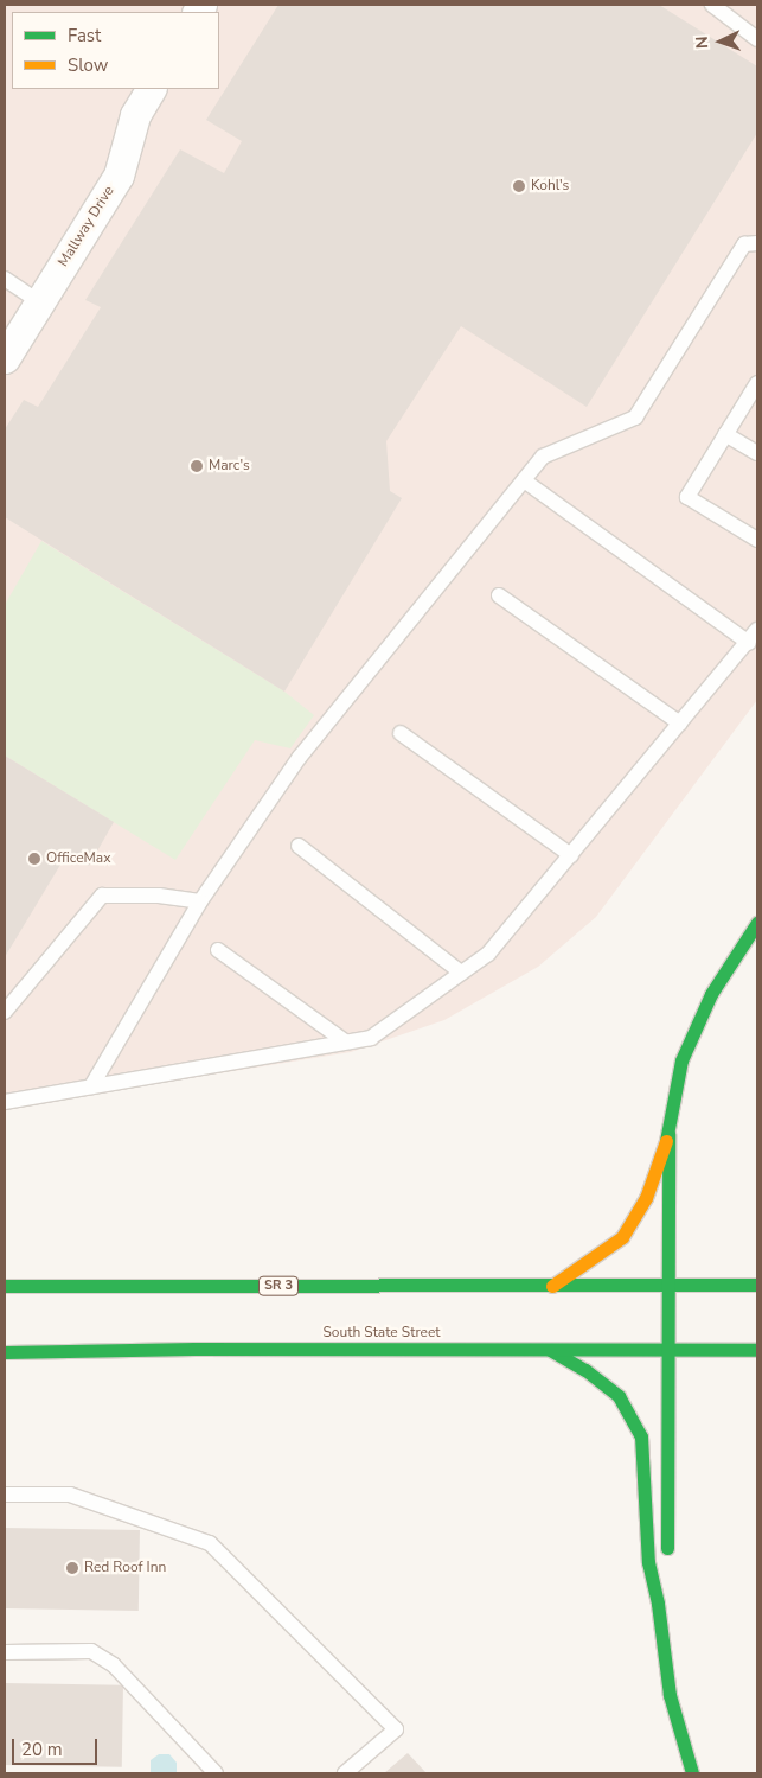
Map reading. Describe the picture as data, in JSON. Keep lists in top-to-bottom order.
{
  "streets": {
    "main road": ["SR 3", "South State Street"],
    "street": ["Mallway Drive"]
  },
  "places": [
    "Kohl's",
    "Marc's",
    "OfficeMax",
    "Red Roof Inn"
  ],
  "legend": ["Fast", "Slow"],
  "scale_bar": "20 m",
  "north": "left"
}
